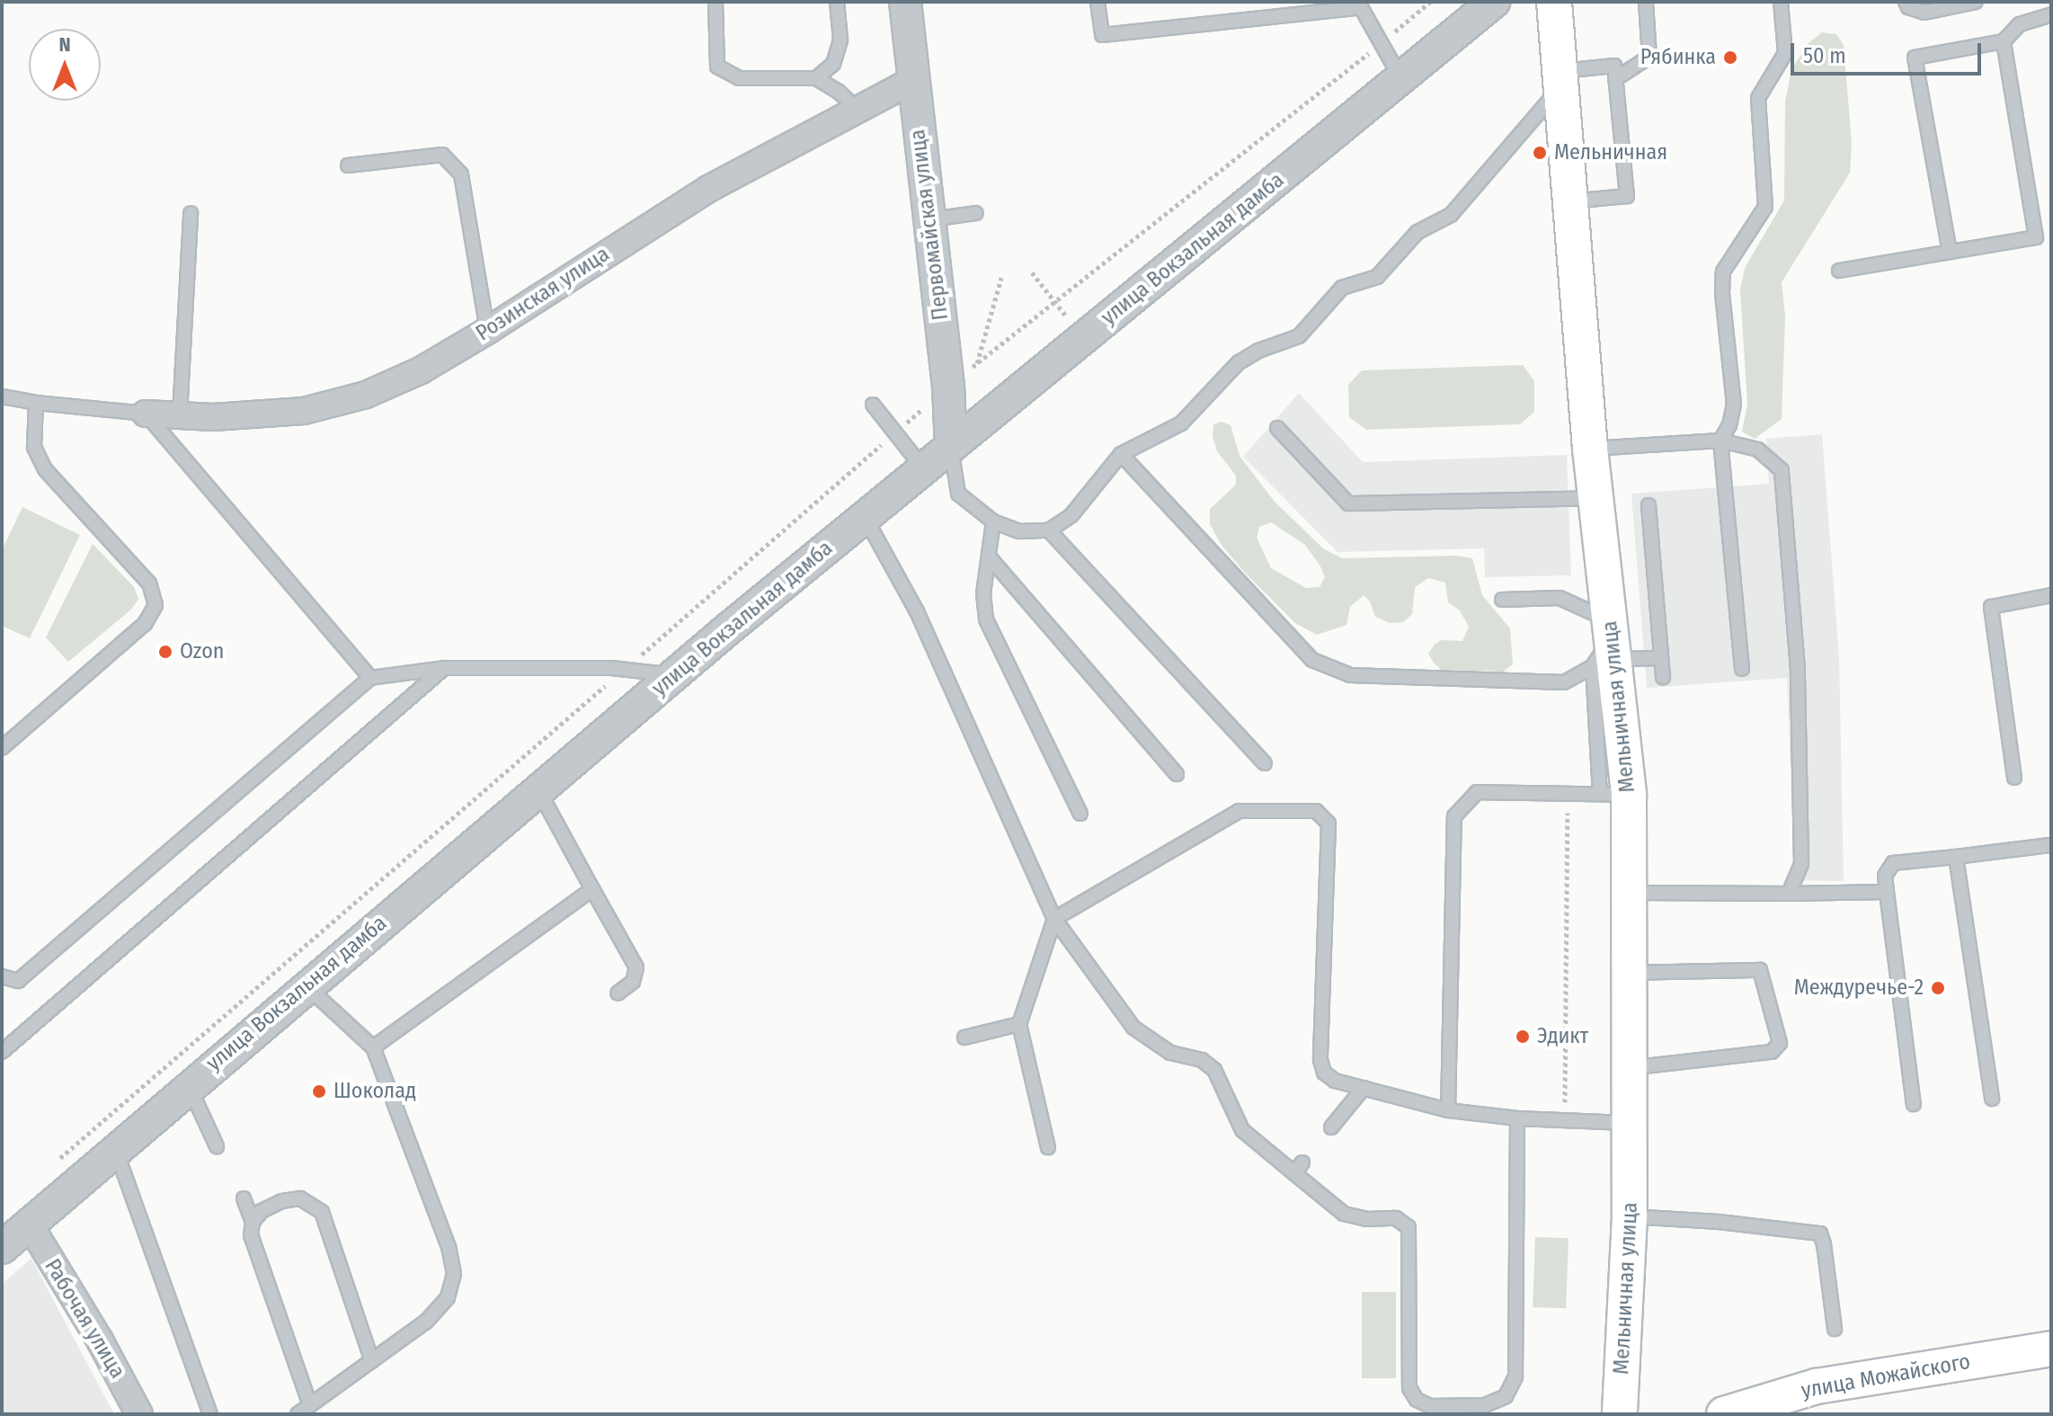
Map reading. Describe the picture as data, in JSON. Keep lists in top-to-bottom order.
{
  "streets": {
    "main road": ["Мельничная улица", "улица Можайского"],
    "street": [
      "Первомайская улица",
      "улица Вокзальная дамба",
      "Розинская улица",
      "Рабочая улица"
    ]
  },
  "crossings": [
    ["Первомайская улица", "улица Вокзальная дамба"],
    ["Первомайская улица", "Розинская улица"],
    ["улица Вокзальная дамба", "Рабочая улица"]
  ],
  "places": [
    "Рябинка",
    "Мельничная",
    "Ozon",
    "Междуречье-2",
    "Эдикт",
    "Шоколад"
  ],
  "scale_bar": "50 m",
  "north": "top"
}
